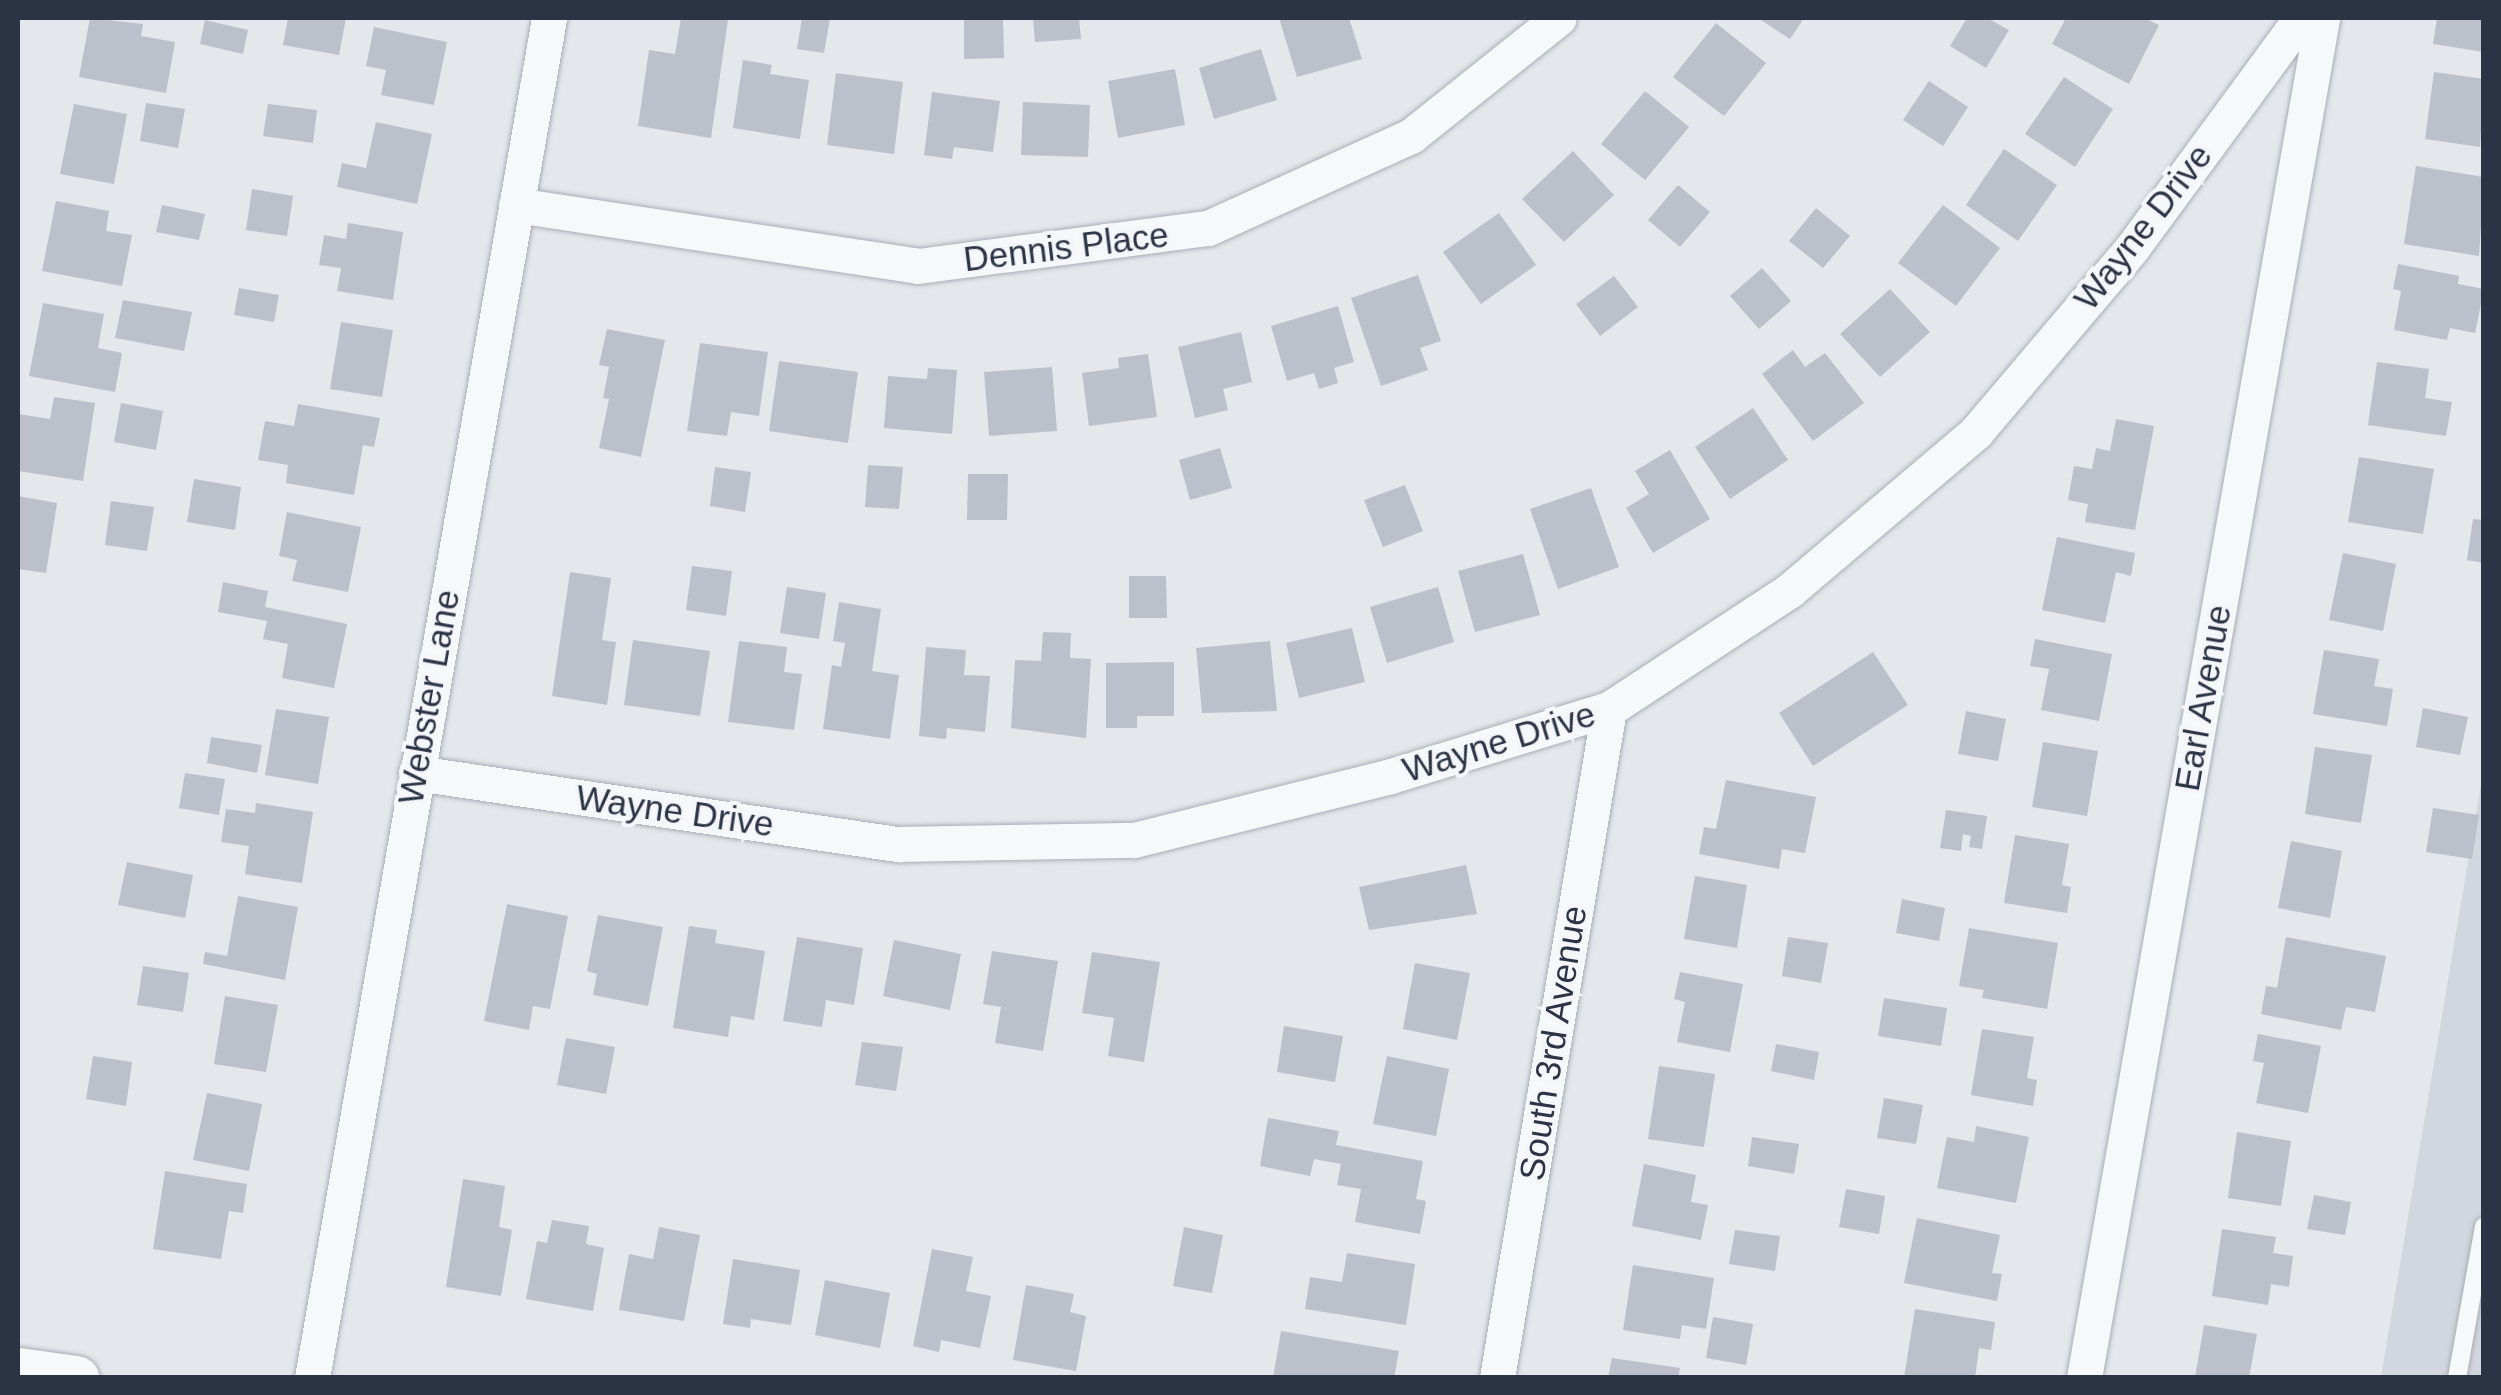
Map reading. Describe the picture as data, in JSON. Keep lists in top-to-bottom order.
{
  "streets": {
    "street": [
      "Wayne Drive",
      "Dennis Place",
      "Webster Lane",
      "Earl Avenue",
      "South 3rd Avenue"
    ]
  },
  "crossings": [
    ["Wayne Drive", "Webster Lane"],
    ["Wayne Drive", "South 3rd Avenue"],
    ["Dennis Place", "Webster Lane"]
  ]
}
